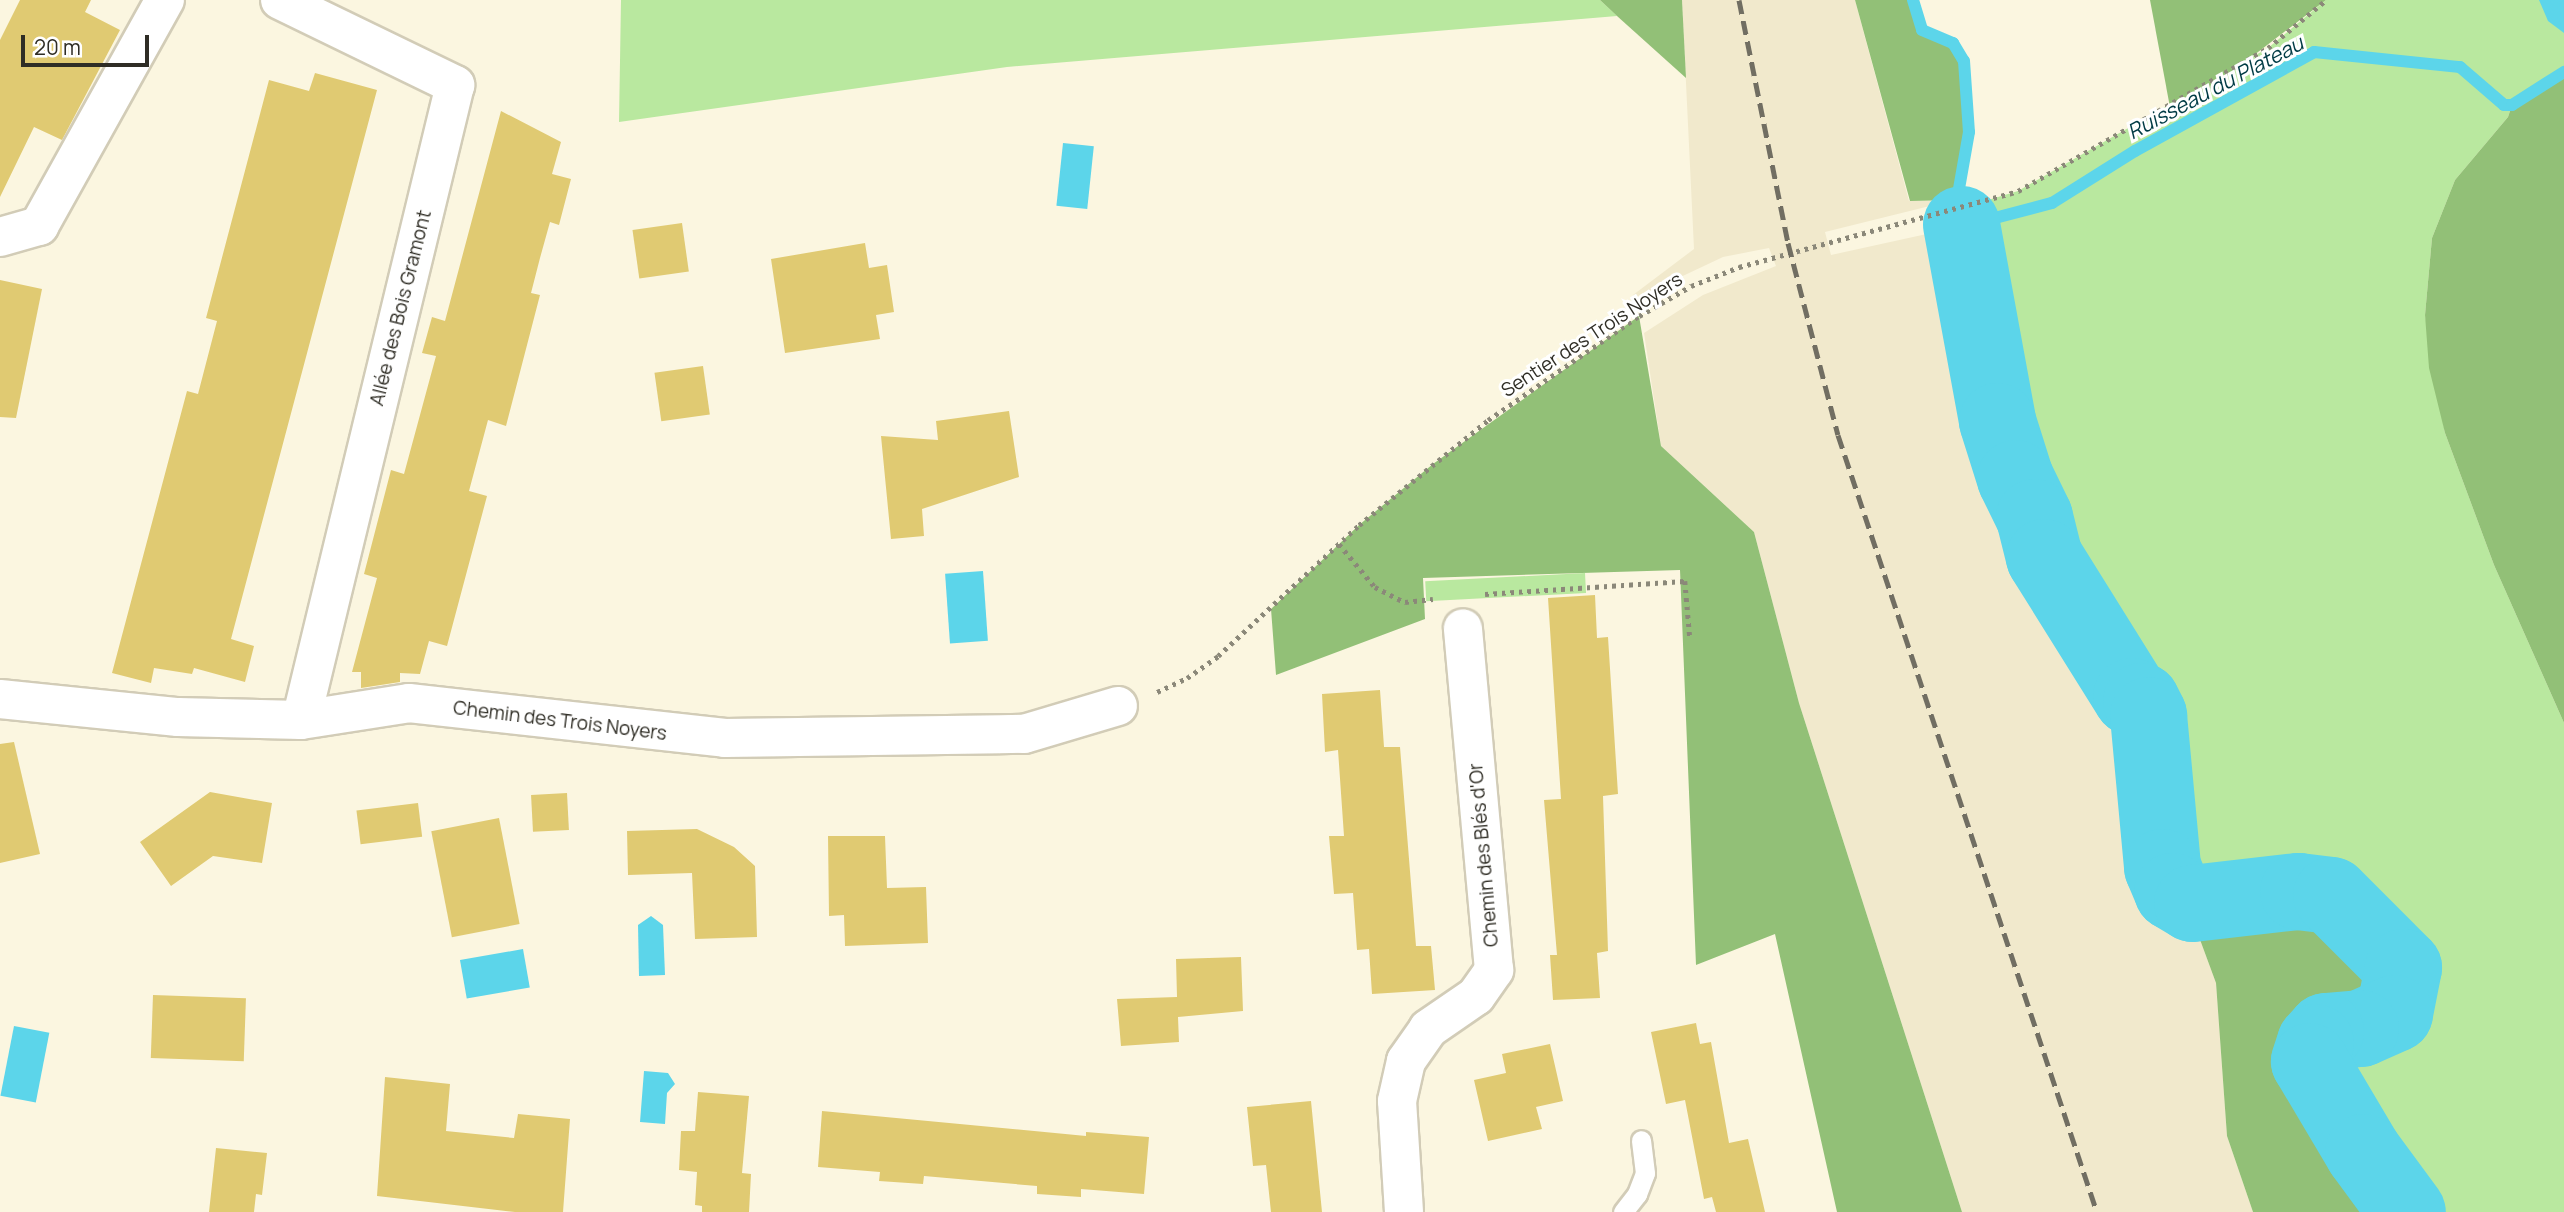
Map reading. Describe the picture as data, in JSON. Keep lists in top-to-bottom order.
{
  "streets": {
    "street": ["Allée des Bois Gramont", "Chemin des Trois Noyers", "Chemin des Blés d'Or"],
    "path": ["Sentier des Trois Noyers"]
  },
  "crossings": [
    ["Allée des Bois Gramont", "Chemin des Trois Noyers"],
    ["Sentier des Trois Noyers", "Chemin des Trois Noyers"]
  ],
  "water": ["Ruisseau du Plateau"],
  "scale_bar": "20 m"
}
